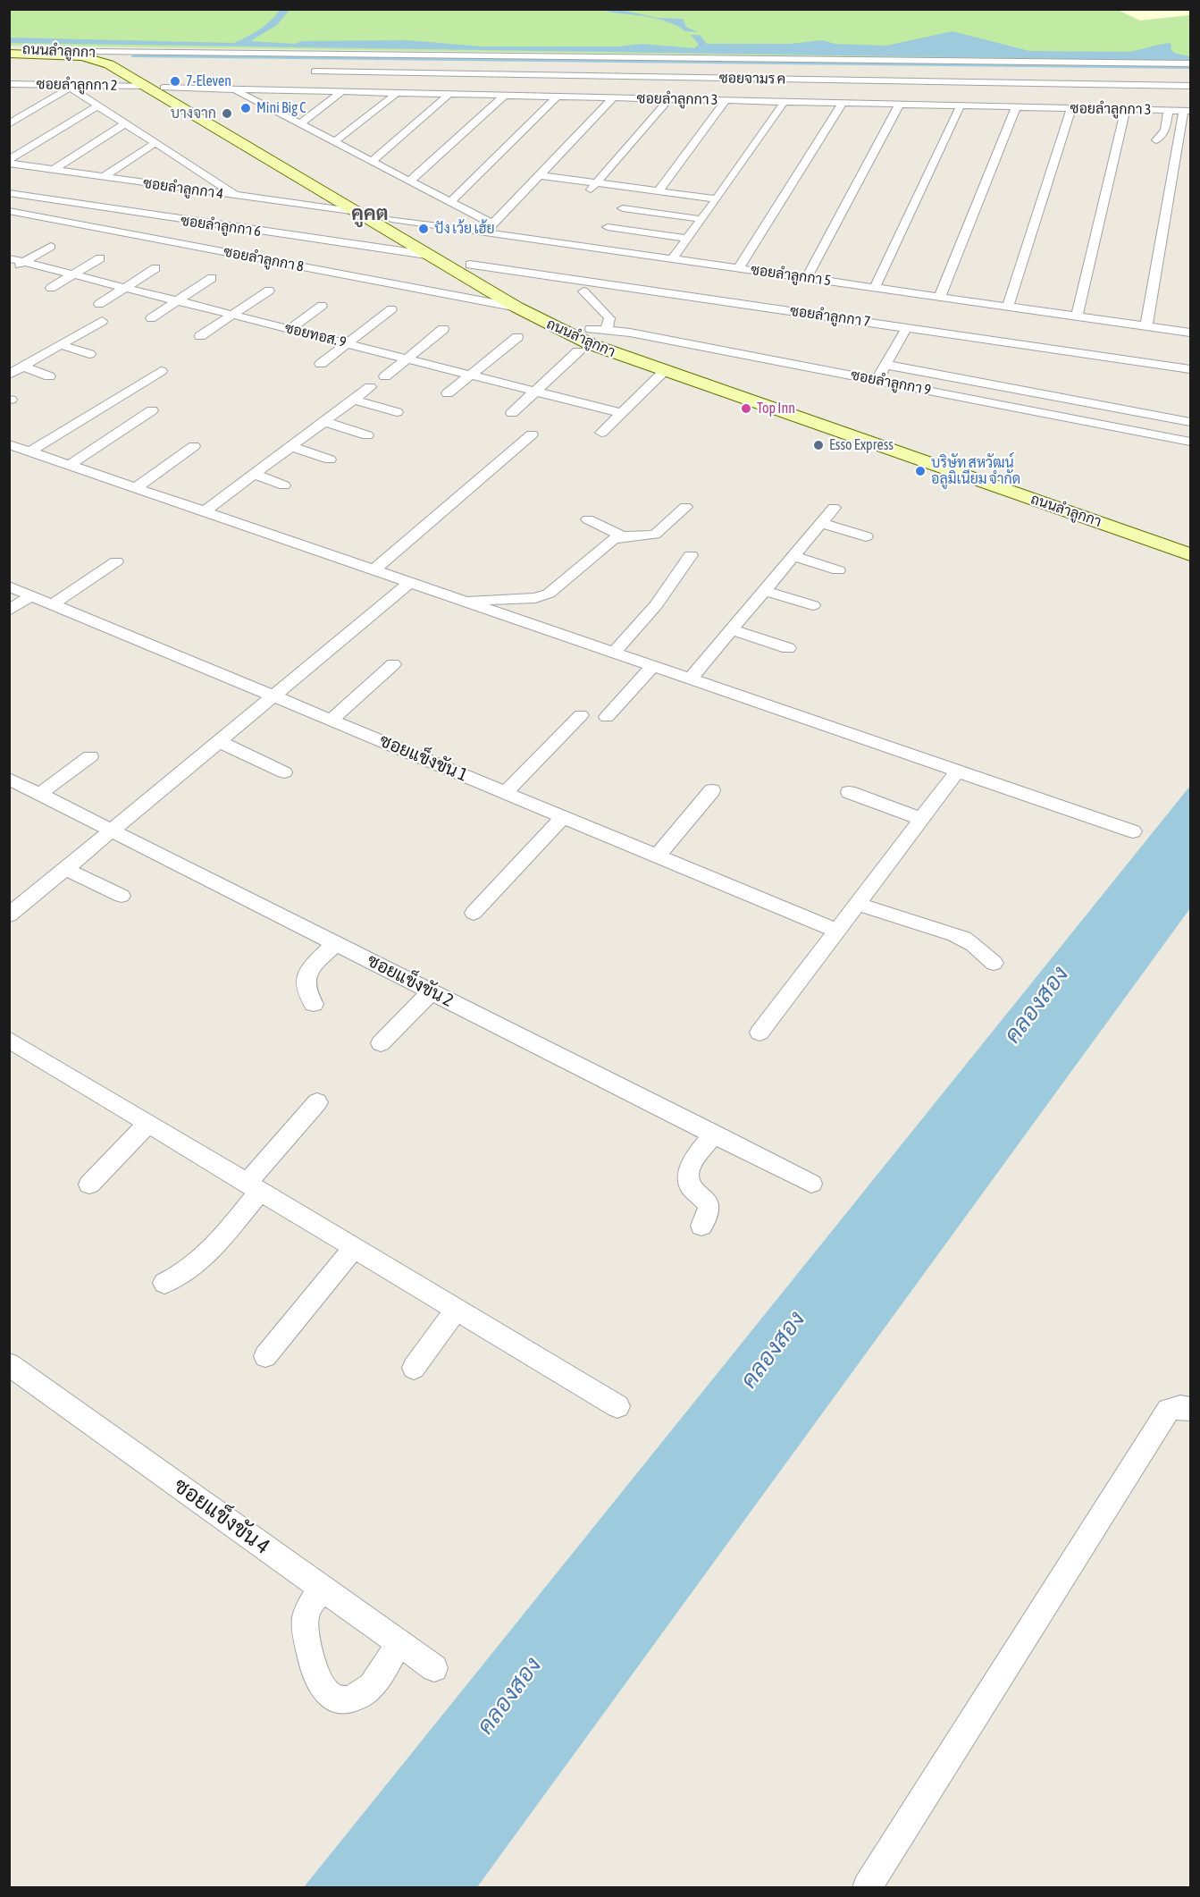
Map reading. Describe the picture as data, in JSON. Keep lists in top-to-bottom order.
{
  "streets": {
    "main road": ["ถนนลำลูกกา"],
    "street": [
      "ซอยจามร ค",
      "ซอยลำลูกกา 2",
      "ซอยลำลูกกา 3",
      "ซอยลำลูกกา 4",
      "ซอยลำลูกกา 6",
      "ซอยลำลูกกา 8",
      "ซอยลำลูกกา 5",
      "ซอยลำลูกกา 7",
      "ซอยทอส. 9",
      "ซอยลำลูกกา 9",
      "ซอยแข็งขัน 1",
      "ซอยแข็งขัน 2",
      "ซอยแข็งขัน 4"
    ]
  },
  "crossings": [
    ["ถนนลำลูกกา", "ซอยลำลูกกา 2"],
    ["ถนนลำลูกกา", "ซอยลำลูกกา 3"],
    ["ถนนลำลูกกา", "ซอยลำลูกกา 4"],
    ["ถนนลำลูกกา", "ซอยลำลูกกา 6"],
    ["ถนนลำลูกกา", "ซอยลำลูกกา 8"],
    ["ถนนลำลูกกา", "ซอยลำลูกกา 5"],
    ["ถนนลำลูกกา", "ซอยลำลูกกา 7"],
    ["ถนนลำลูกกา", "ซอยลำลูกกา 9"]
  ],
  "districts": ["คูคต"],
  "water": ["คลองสอง"],
  "places": [
    "7-Eleven",
    "Mini Big C",
    "บางจาก",
    "ปัง เว้ย เฮ้ย",
    "Top Inn",
    "Esso Express",
    "บริษัท สหวัฒน์ อลูมิเนียม จำกัด"
  ]
}
